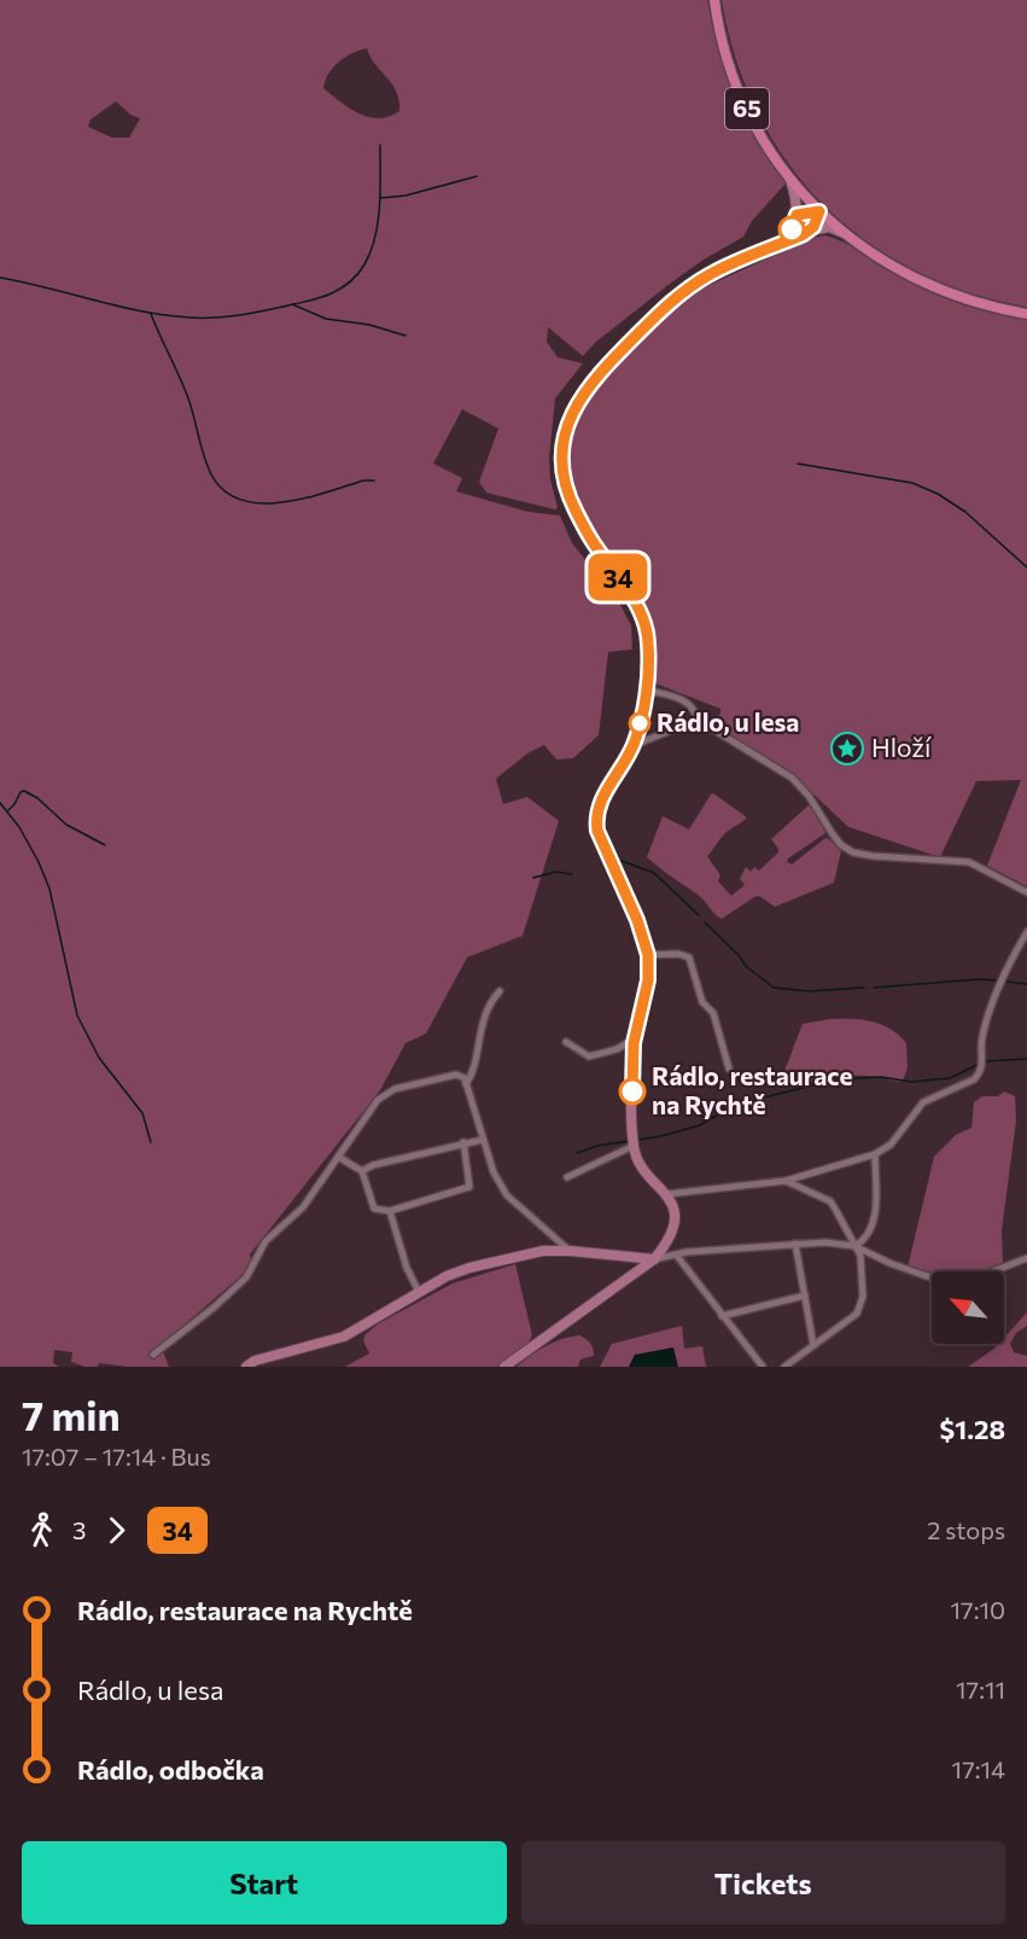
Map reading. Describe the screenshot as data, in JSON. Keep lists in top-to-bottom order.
{
  "streets": {
    "main road": ["65"]
  },
  "places": {
    "other": ["Rádlo, u lesa", "Rádlo, restaurace na Rychtě"],
    "place": ["Hloží"]
  },
  "lines": ["bus line 34"],
  "north": "top left",
  "page": {
    "on_map": "34",
    "heading": ["7 min", "17:07 – 17:14 · Bus", "$1.28"],
    "legs": ["3", "34", "2 stops"],
    "list": [
      {
        "name": "Rádlo, restaurace na Rychtě",
        "value": "17:10"
      },
      {
        "name": "Rádlo, u lesa",
        "value": "17:11"
      },
      {
        "name": "Rádlo, odbočka",
        "value": "17:14"
      }
    ],
    "buttons": ["Start", "Tickets"]
  }
}
